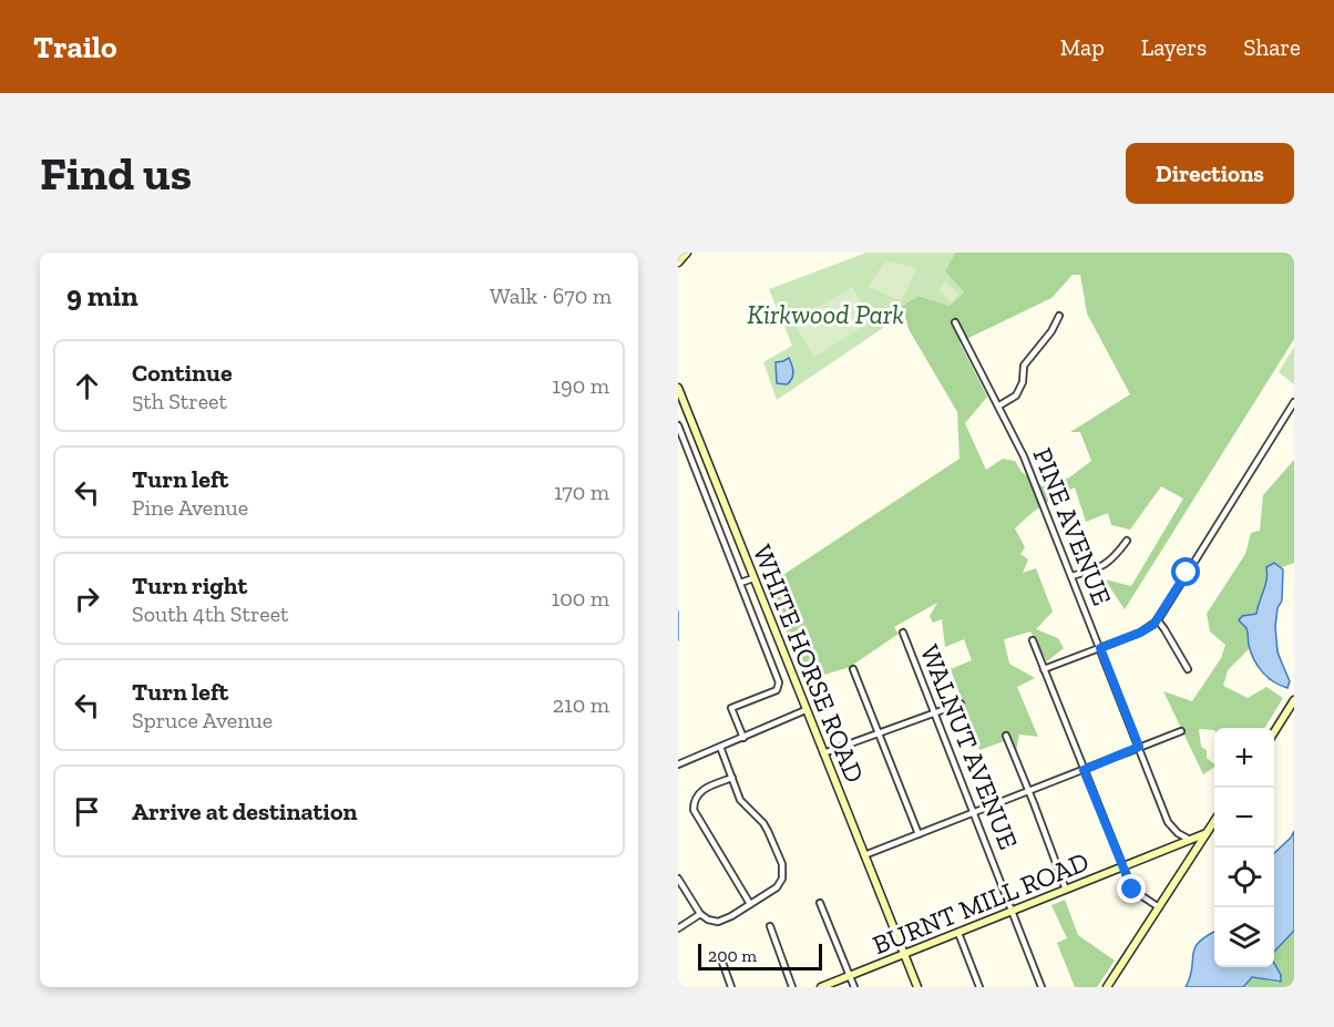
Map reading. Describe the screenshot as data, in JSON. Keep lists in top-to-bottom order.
{
  "streets": {
    "main road": ["WHITE HORSE ROAD", "BURNT MILL ROAD"],
    "street": ["PINE AVENUE", "WALNUT AVENUE"]
  },
  "crossings": [
    ["PINE AVENUE", "BURNT MILL ROAD"],
    ["WHITE HORSE ROAD", "BURNT MILL ROAD"],
    ["WALNUT AVENUE", "BURNT MILL ROAD"]
  ],
  "parks": ["Kirkwood Park"],
  "scale_bar": "200 m",
  "page": {
    "header": "Trailo",
    "nav": ["Map", "Layers", "Share"],
    "buttons": "Directions",
    "title": "Find us",
    "heading": ["9 min", "Walk · 670 m"],
    "list": [
      ["Continue", "5th Street", "190 m"],
      ["Turn left", "Pine Avenue", "170 m"],
      ["Turn right", "South 4th Street", "100 m"],
      ["Turn left", "Spruce Avenue", "210 m"],
      "Arrive at destination"
    ],
    "map_buttons": ["+", "−"],
    "scale": "200 m"
  }
}
